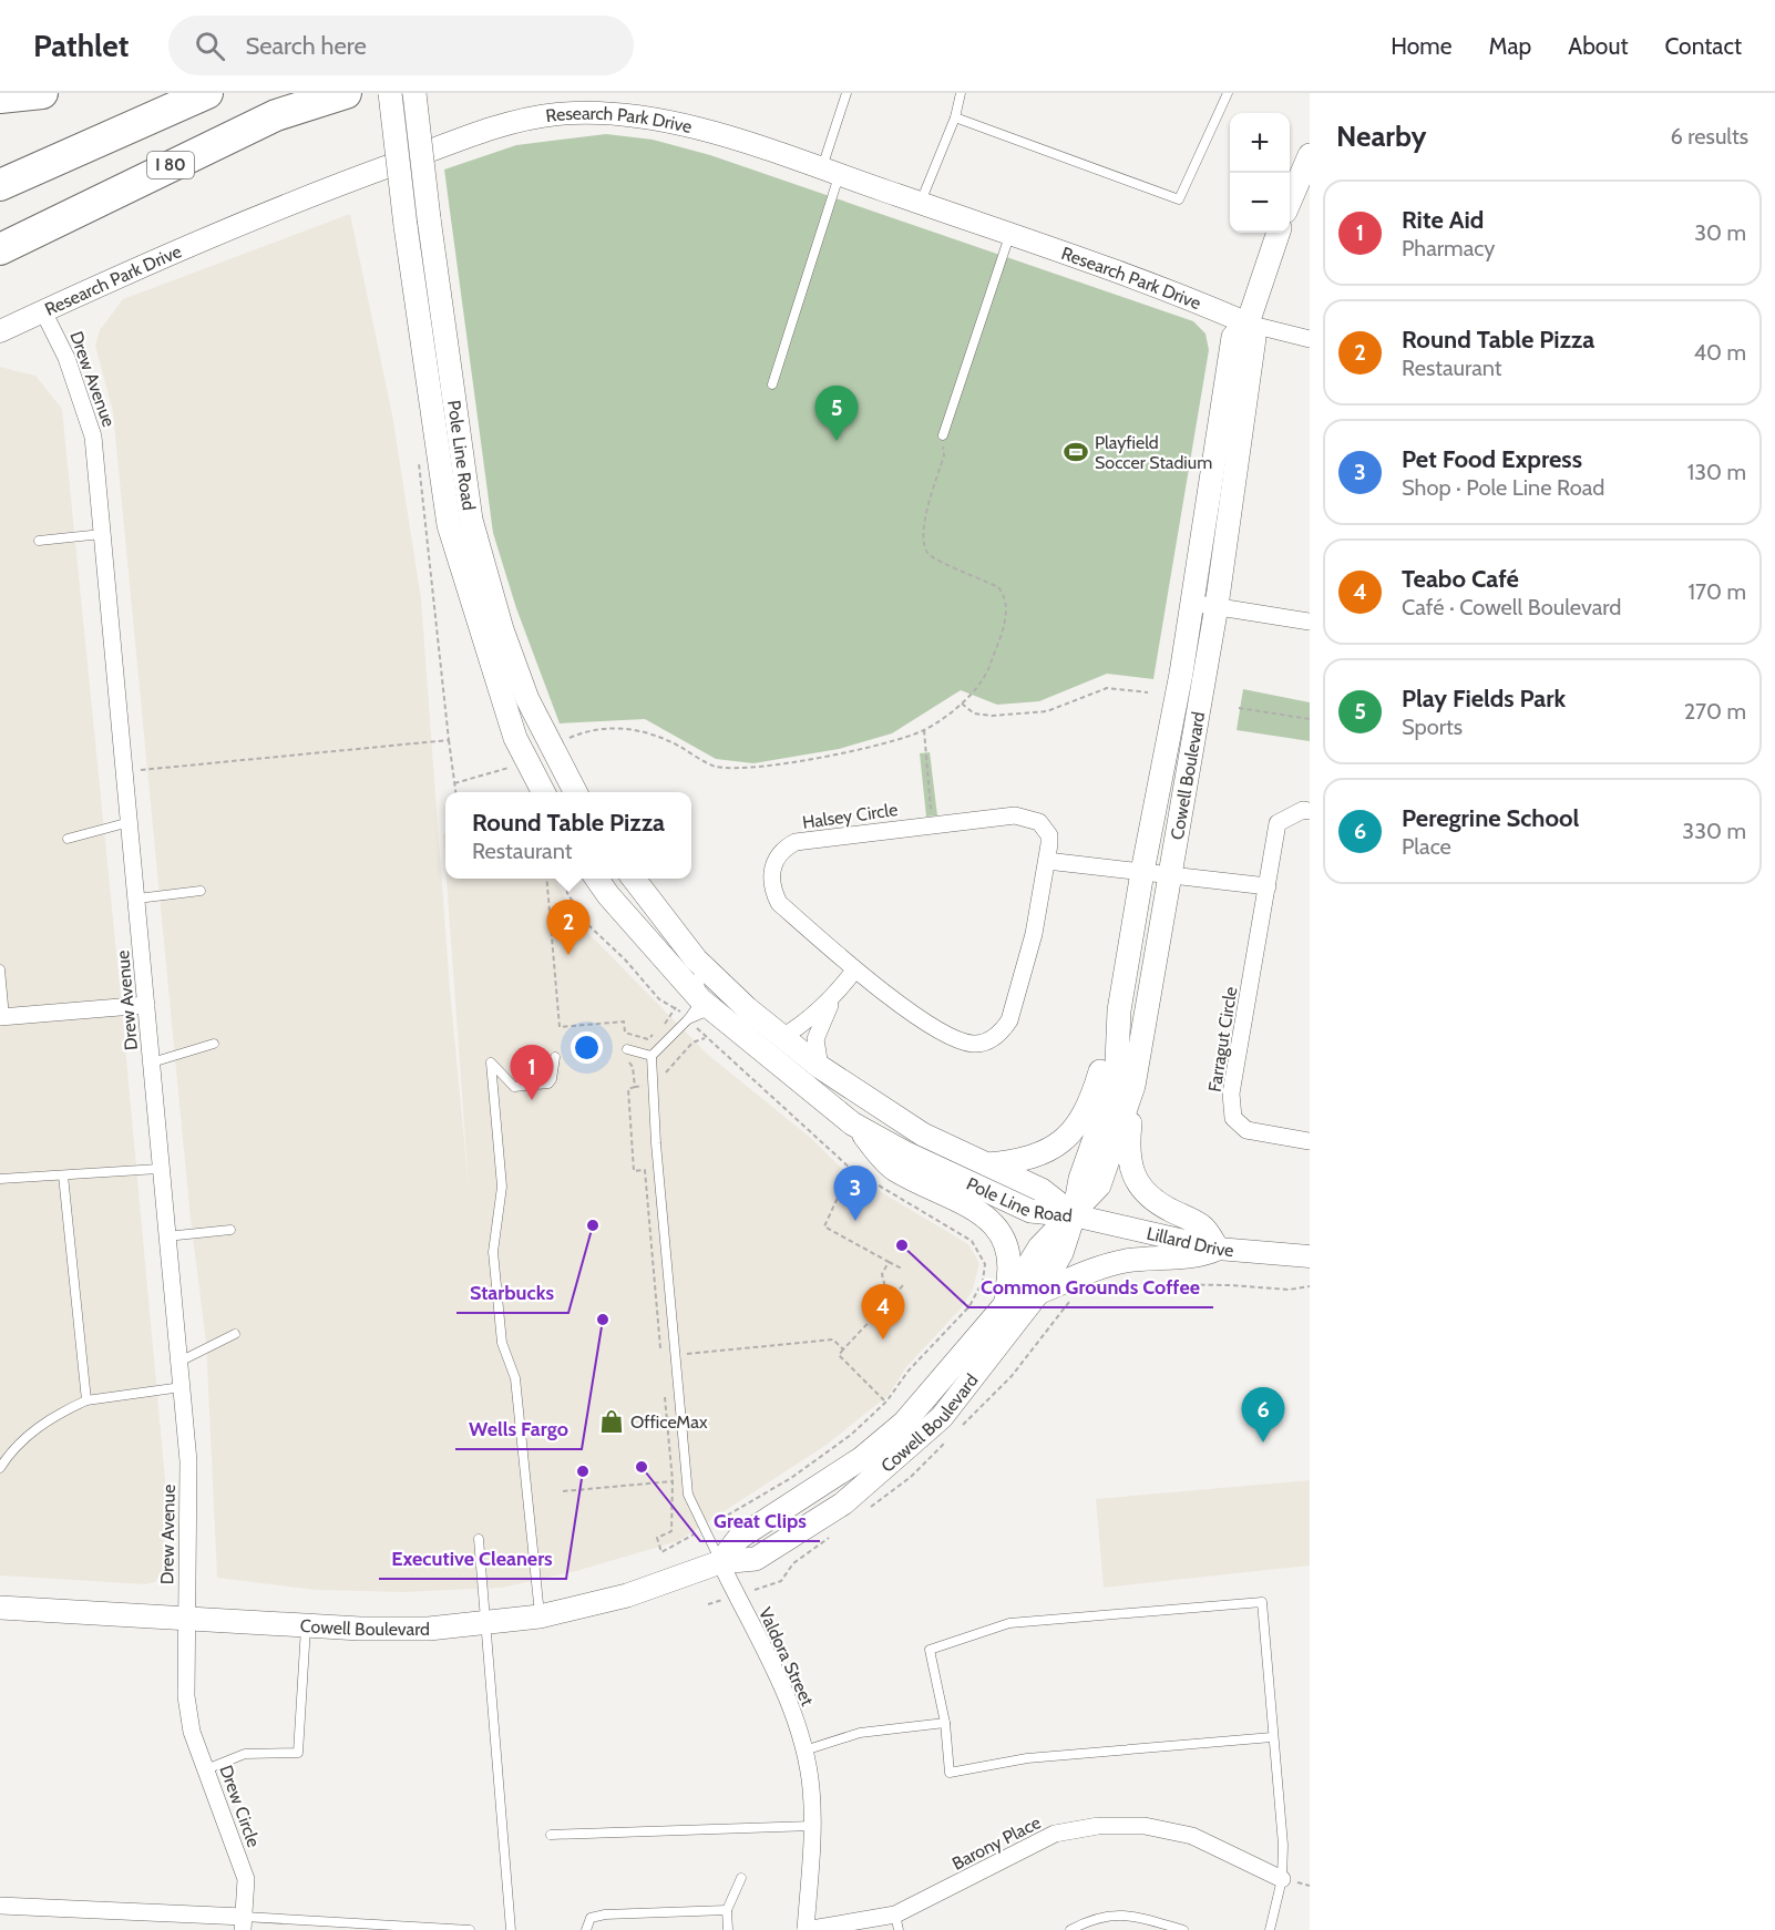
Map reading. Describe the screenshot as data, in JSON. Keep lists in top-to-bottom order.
{
  "streets": {
    "highway": ["I 80"],
    "main road": ["Pole Line Road", "Cowell Boulevard"],
    "street": [
      "Research Park Drive",
      "Drew Avenue",
      "Halsey Circle",
      "Farragut Circle",
      "Lillard Drive",
      "Valdora Street",
      "Drew Circle",
      "Barony Place"
    ]
  },
  "crossings": [
    ["Research Park Drive", "Drew Avenue"],
    ["Research Park Drive", "Cowell Boulevard"],
    ["Drew Avenue", "Cowell Boulevard"],
    ["Drew Avenue", "Drew Circle"],
    ["Pole Line Road", "Cowell Boulevard"],
    ["Pole Line Road", "Lillard Drive"],
    ["Cowell Boulevard", "Lillard Drive"],
    ["Cowell Boulevard", "Valdora Street"],
    ["Valdora Street", "Barony Place"]
  ],
  "places": {
    "sports": ["Playfield Soccer Stadium"],
    "other": [
      "Starbucks",
      "Common Grounds Coffee",
      "Wells Fargo",
      "Great Clips",
      "Executive Cleaners"
    ],
    "shop": ["OfficeMax"]
  },
  "page": {
    "header": "Pathlet",
    "search": "Search here",
    "nav": [
      "Home",
      "Map",
      "About",
      "Contact"
    ],
    "heading": ["Nearby", "6 results"],
    "map_buttons": ["+", "−"],
    "list": [
      {
        "mark": "1",
        "name": "Rite Aid",
        "note": "Pharmacy",
        "value": "30 m"
      },
      {
        "mark": "2",
        "name": "Round Table Pizza",
        "note": "Restaurant",
        "value": "40 m"
      },
      {
        "mark": "3",
        "name": "Pet Food Express",
        "note": "Shop · Pole Line Road",
        "value": "130 m"
      },
      {
        "mark": "4",
        "name": "Teabo Café",
        "note": "Café · Cowell Boulevard",
        "value": "170 m"
      },
      {
        "mark": "5",
        "name": "Play Fields Park",
        "note": "Sports",
        "value": "270 m"
      },
      {
        "mark": "6",
        "name": "Peregrine School",
        "note": "Place",
        "value": "330 m"
      }
    ],
    "pins": [
      "5",
      "2",
      "1",
      "3",
      "4",
      "6"
    ],
    "popup": ["Round Table Pizza", "Restaurant"]
  }
}
